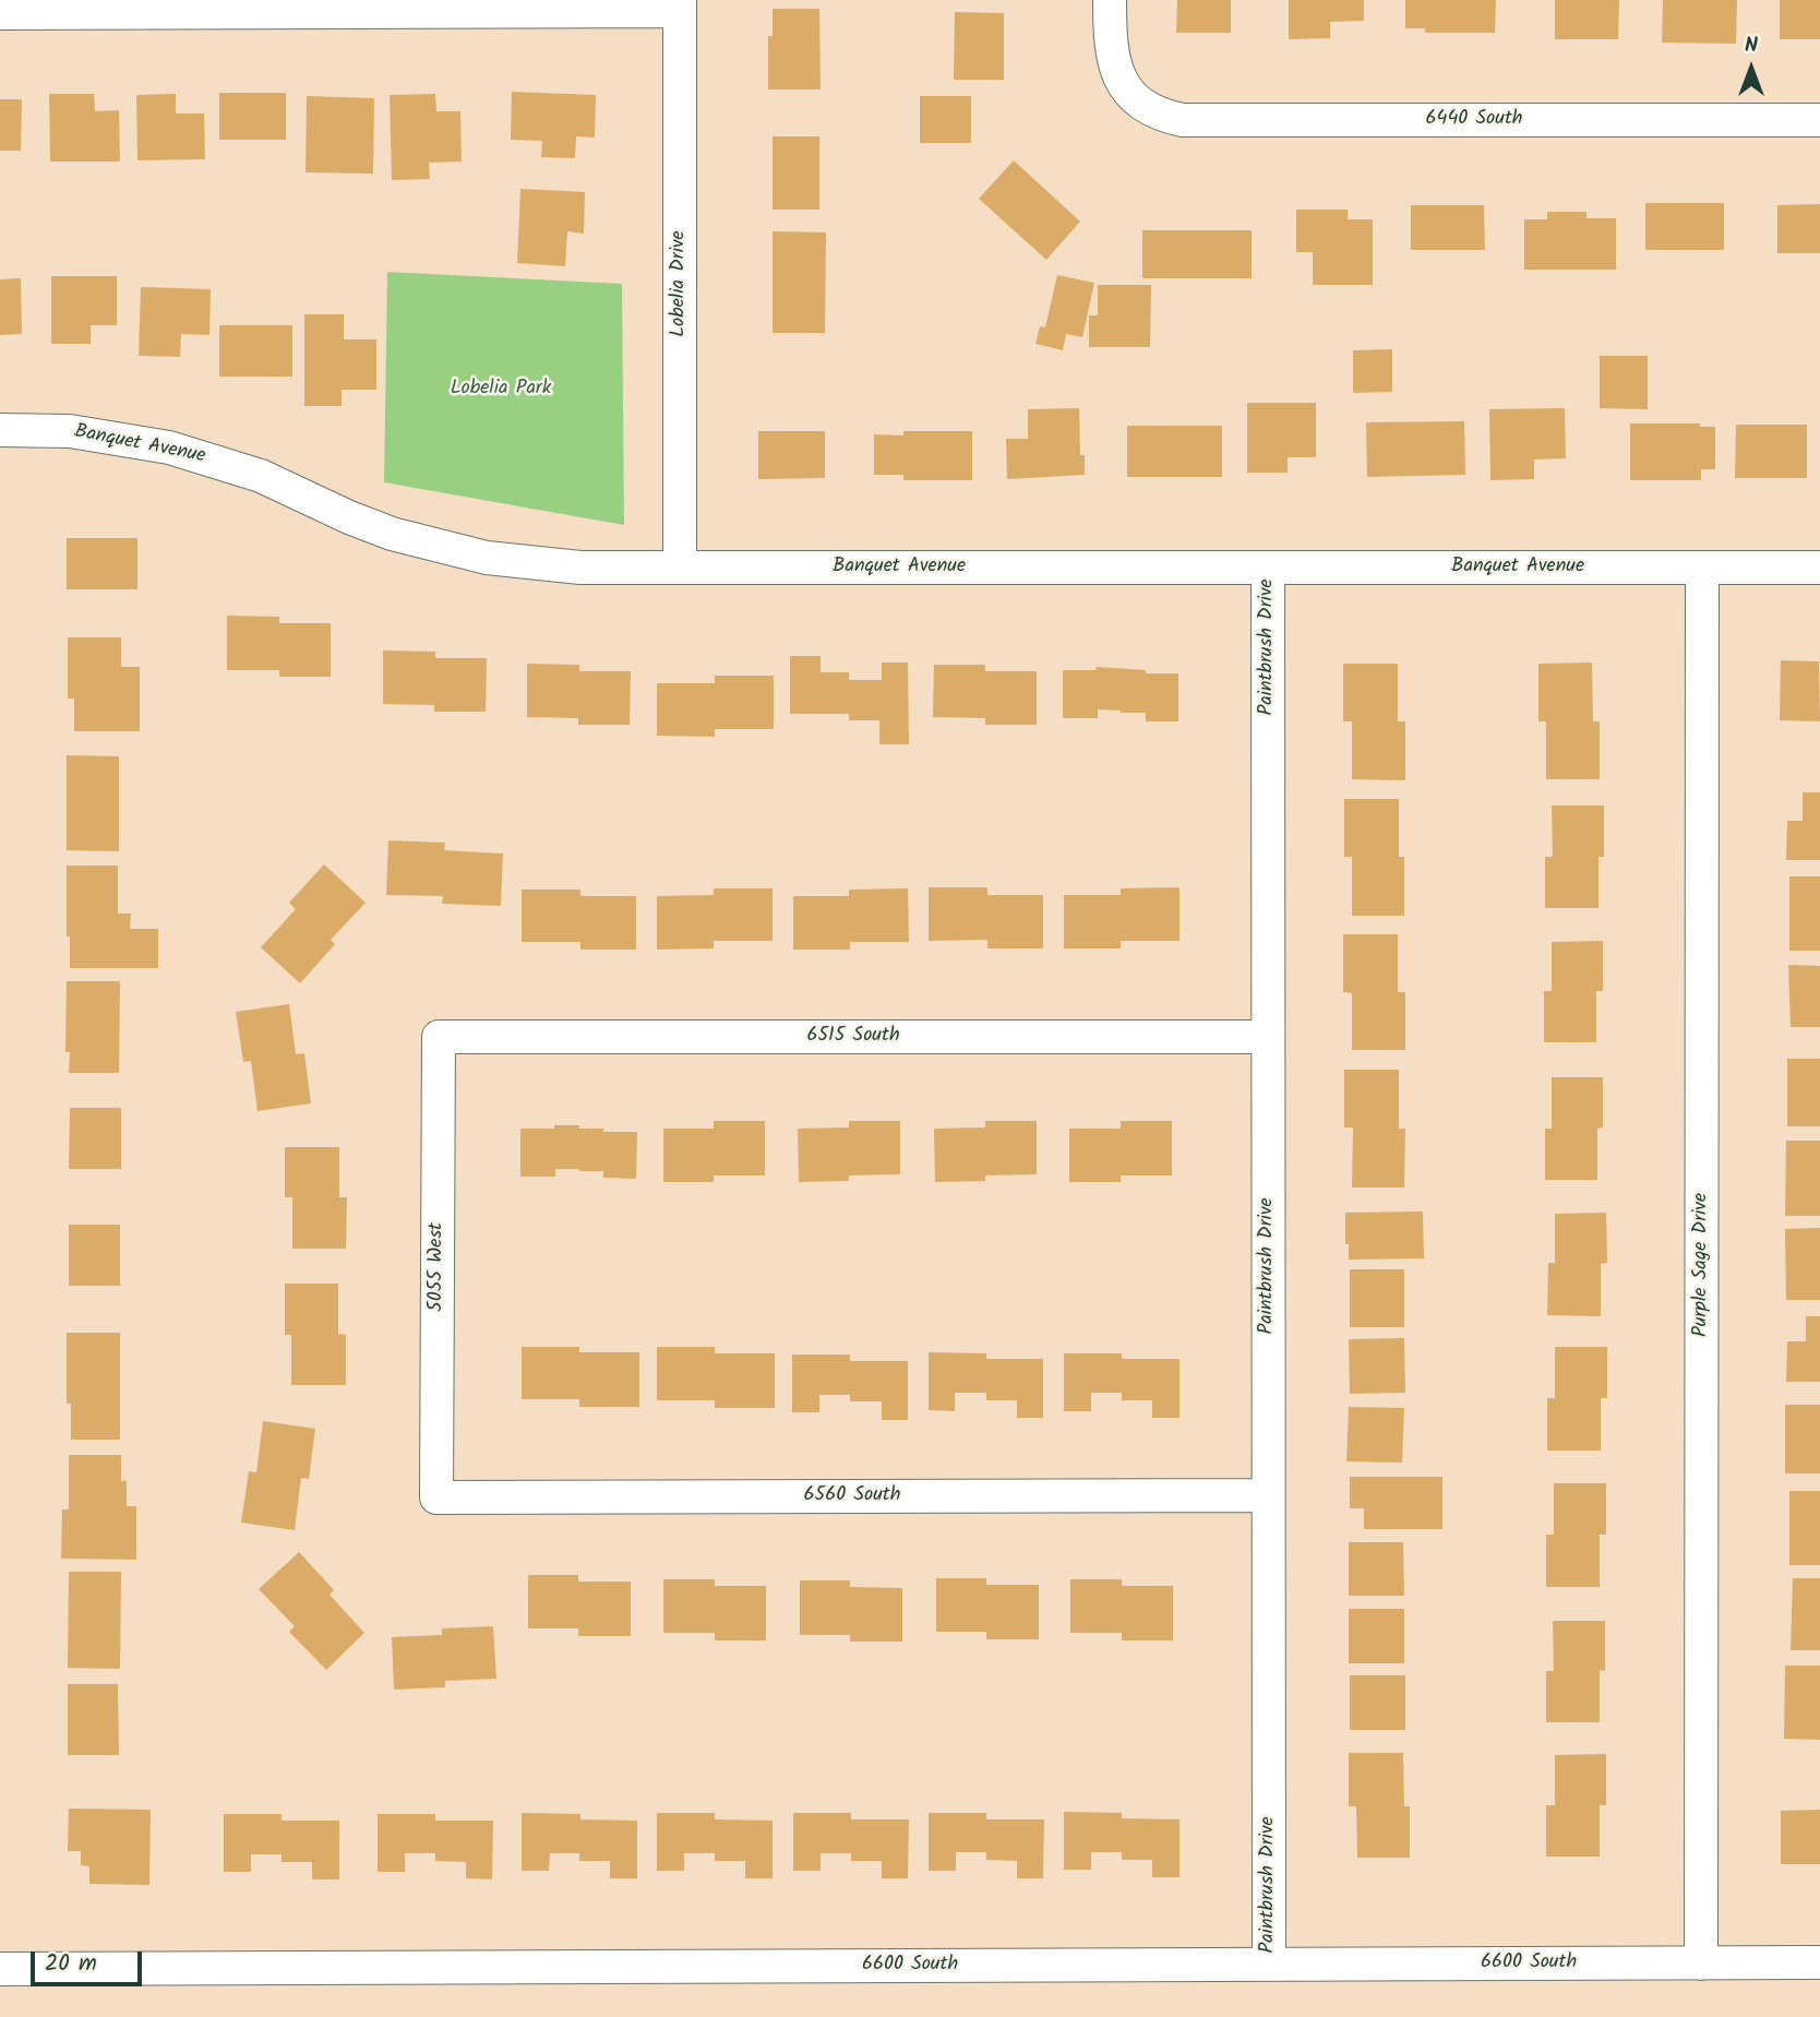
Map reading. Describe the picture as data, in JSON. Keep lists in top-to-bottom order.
{
  "streets": {
    "street": [
      "6440 South",
      "Lobelia Drive",
      "Banquet Avenue",
      "Paintbrush Drive",
      "6515 South",
      "Purple Sage Drive",
      "5055 West",
      "6560 South",
      "6600 South"
    ]
  },
  "crossings": [
    ["Lobelia Drive", "Banquet Avenue"],
    ["Banquet Avenue", "Paintbrush Drive"],
    ["Banquet Avenue", "Purple Sage Drive"],
    ["Paintbrush Drive", "6515 South"],
    ["Paintbrush Drive", "6560 South"],
    ["Paintbrush Drive", "6600 South"],
    ["6515 South", "5055 West"],
    ["Purple Sage Drive", "6600 South"],
    ["5055 West", "6560 South"]
  ],
  "parks": ["Lobelia Park"],
  "scale_bar": "20 m",
  "north": "top"
}
